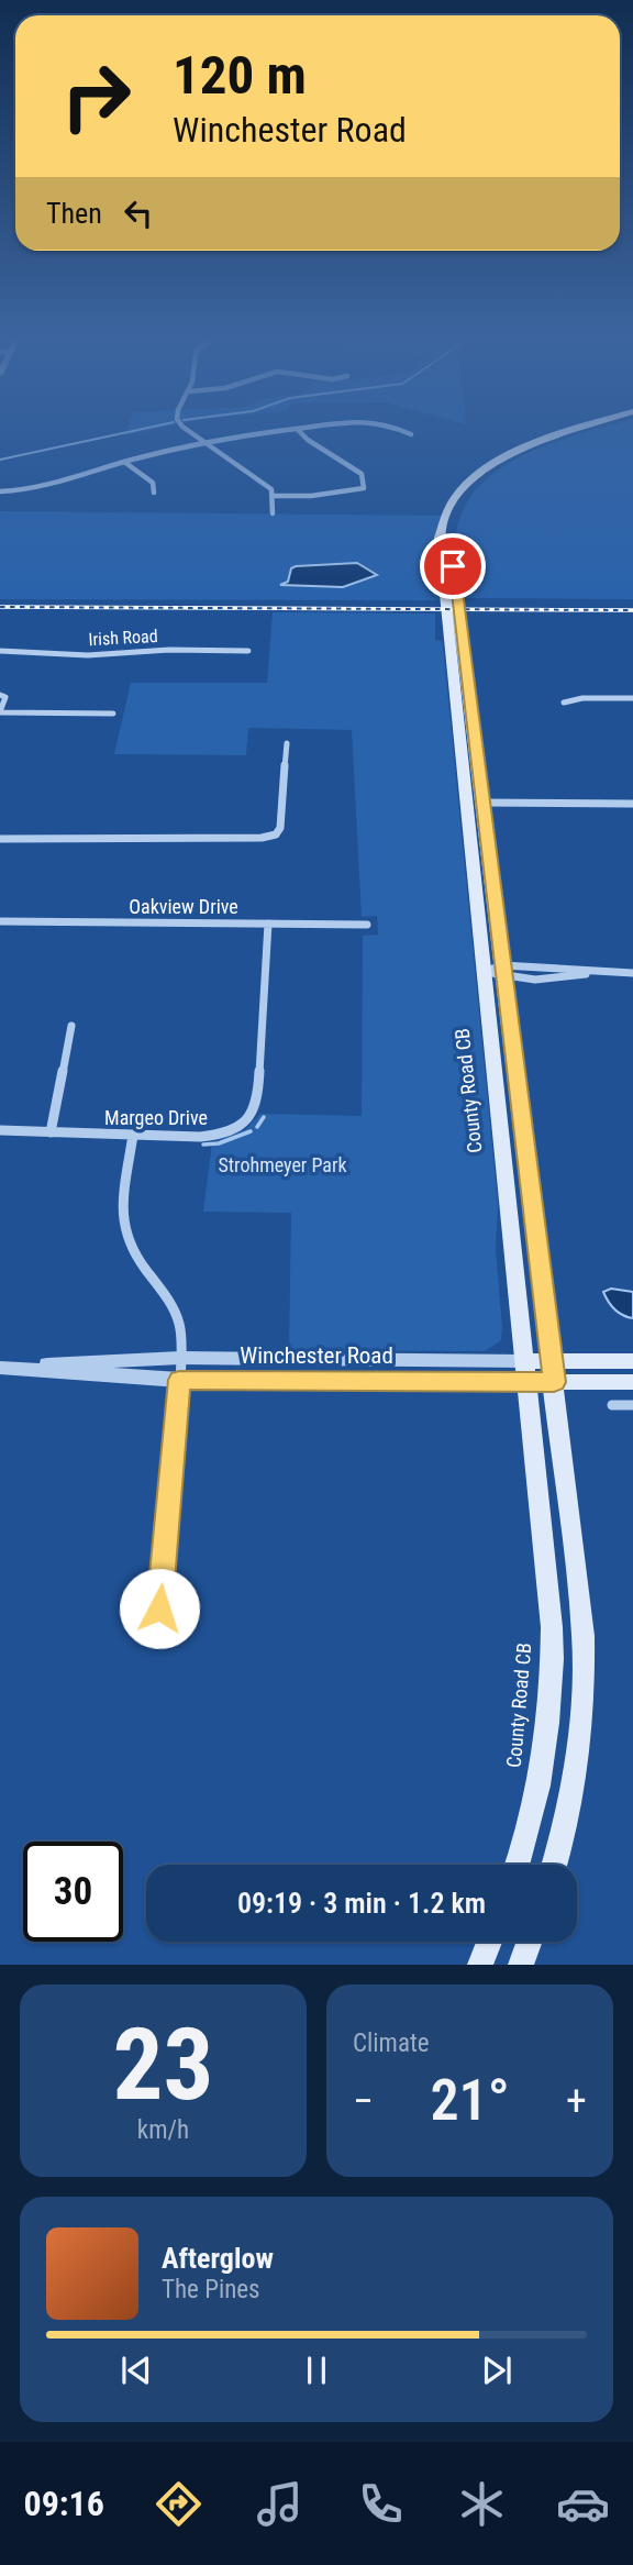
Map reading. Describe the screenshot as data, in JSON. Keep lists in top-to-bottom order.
{
  "streets": {
    "main road": ["County Road CB", "Winchester Road"],
    "street": ["Irish Road", "Oakview Drive", "Margeo Drive"]
  },
  "crossings": [
    ["Oakview Drive", "Margeo Drive"],
    ["County Road CB", "Winchester Road"]
  ],
  "parks": ["Strohmeyer Park"],
  "page": {
    "turn": ["120 m", "Winchester Road"],
    "then": "Then",
    "limit": "30",
    "trip": "09:19 · 3 min · 1.2 km",
    "tile": [
      ["23", "km/h"],
      "Climate"
    ],
    "heat": ["−", "21°", "+"],
    "song": ["Afterglow", "The Pines"],
    "tabs": "09:16"
  }
}
